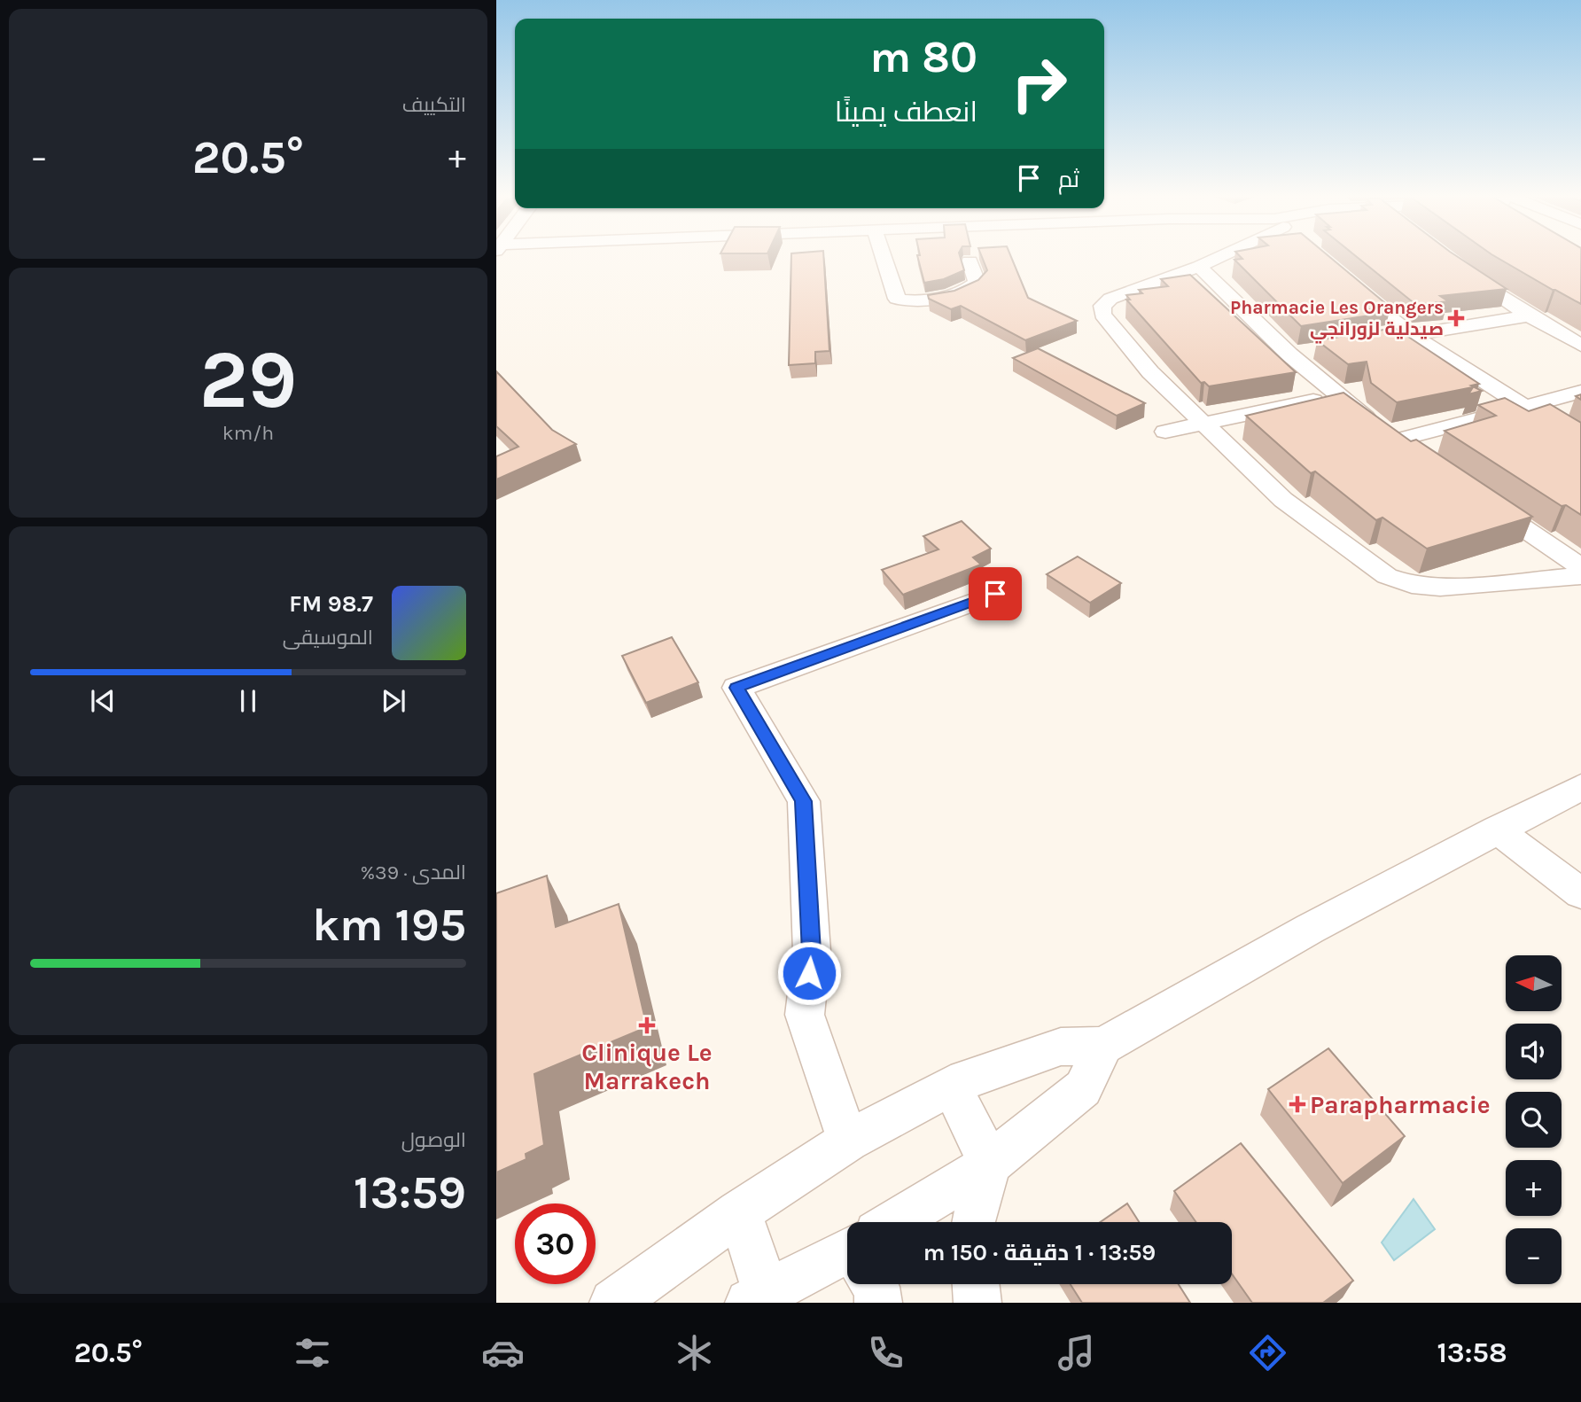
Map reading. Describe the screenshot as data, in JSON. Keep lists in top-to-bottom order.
{
  "places": {
    "health": ["Pharmacie Les Orangers صيدلية لزورانجي", "Clinique Le Marrakech", "Parapharmacie"]
  },
  "north": "left",
  "page": {
    "tile": [
      "التكييف",
      ["29", "km/h"],
      ["المدى · 39%", "195 km"],
      ["الوصول", "13:59"]
    ],
    "turn": ["80 m", "انعطف يمينًا"],
    "heat": ["−", "20.5°", "+"],
    "then": "ثم",
    "song": ["98.7 FM", "الموسيقى"],
    "map_buttons": ["+", "−"],
    "limit": "30",
    "trip": "13:59 · 1 دقيقة · 150 m",
    "tabs": ["13:58", "20.5°"]
  }
}
